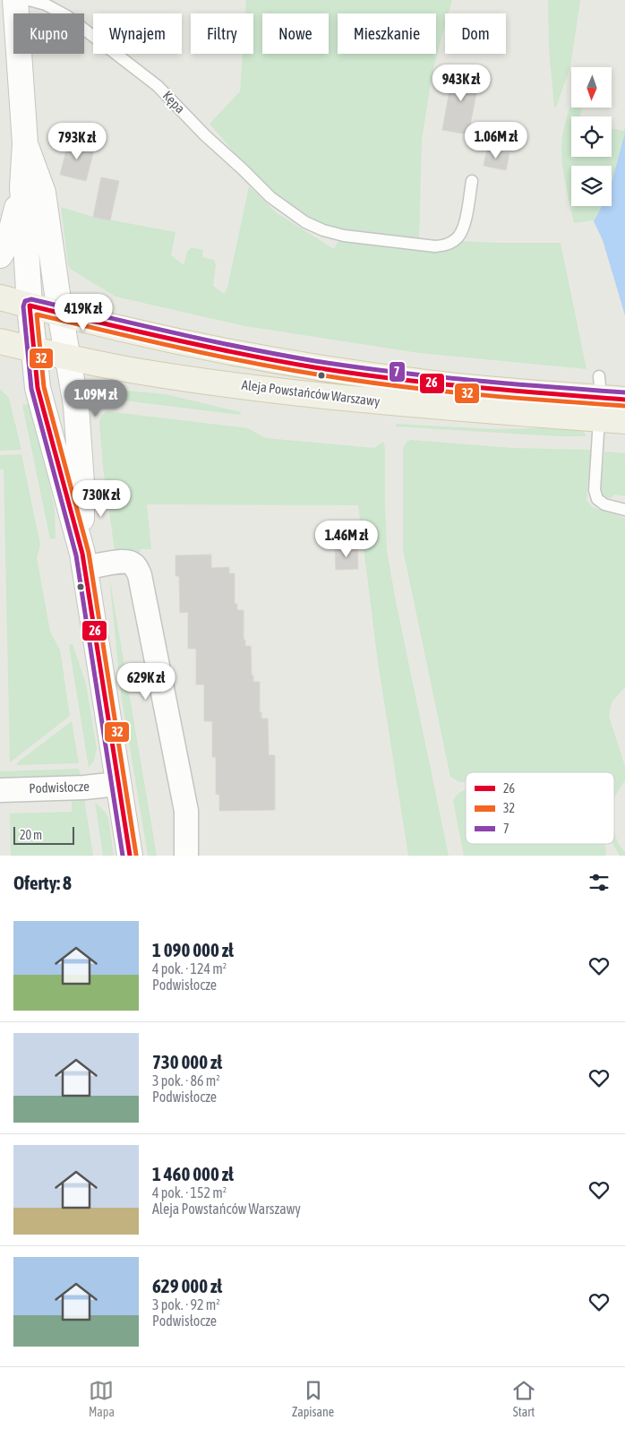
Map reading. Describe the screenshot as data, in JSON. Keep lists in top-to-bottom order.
{
  "streets": {
    "main road": ["Aleja Powstańców Warszawy"],
    "street": ["Podwisłocze"],
    "lane": ["Kępa"]
  },
  "lines": ["transit line 7", "transit line 26", "transit line 32"],
  "legend": ["26", "32", "7"],
  "scale_bar": "20 m",
  "north": "bottom",
  "page": {
    "chip": [
      "Kupno",
      "Wynajem",
      "Filtry",
      "Nowe",
      "Mieszkanie",
      "Dom"
    ],
    "price": [
      "943K zł",
      "1.06M zł",
      "793K zł",
      "419K zł",
      "1.09M zł",
      "730K zł",
      "1.46M zł",
      "629K zł"
    ],
    "scale": "20 m",
    "heading": "Oferty: 8",
    "list": [
      {
        "name": "1 090 000 zł",
        "note": "4 pok. · 124 m² · Podwisłocze"
      },
      {
        "name": "730 000 zł",
        "note": "3 pok. · 86 m² · Podwisłocze"
      },
      {
        "name": "1 460 000 zł",
        "note": "4 pok. · 152 m² · Aleja Powstańców Warszawy"
      },
      {
        "name": "629 000 zł",
        "note": "3 pok. · 92 m² · Podwisłocze"
      }
    ],
    "tabs": ["Mapa", "Zapisane", "Start"]
  }
}
